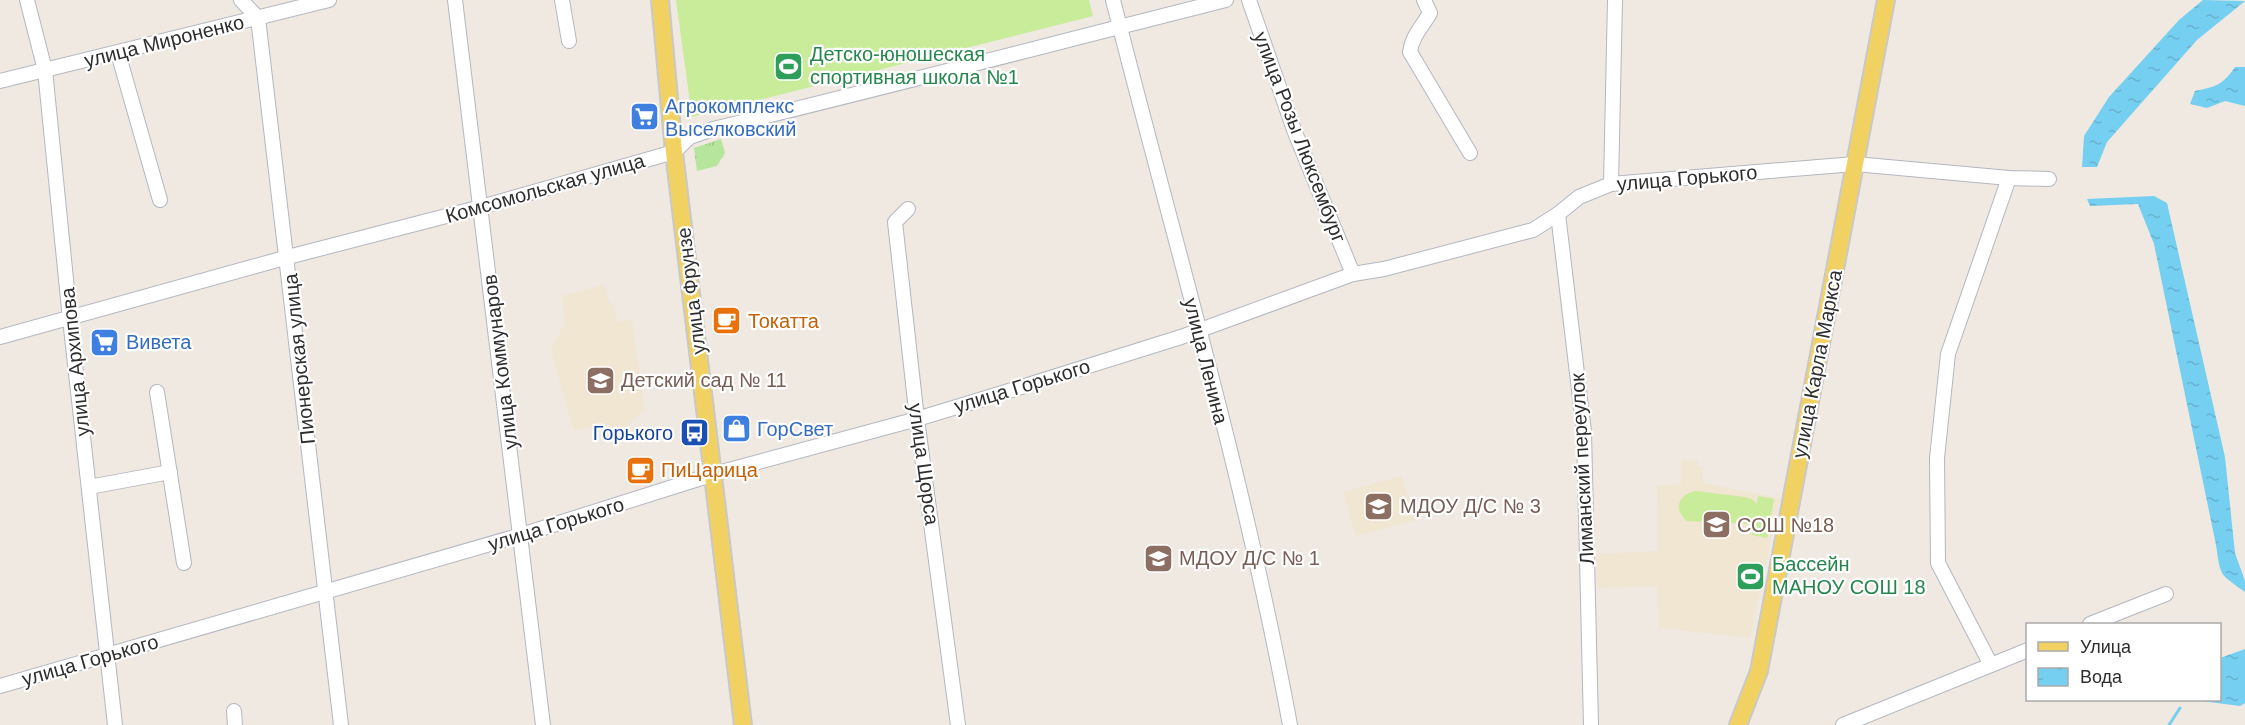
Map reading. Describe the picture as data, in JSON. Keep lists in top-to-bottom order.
{
  "streets": {
    "main road": ["улица Фрунзе", "улица Карла Маркса"],
    "street": [
      "улица Мироненко",
      "улица Розы Люксембург",
      "улица Горького",
      "Комсомольская улица",
      "Пионерская улица",
      "улица Ленина",
      "улица Архипова",
      "улица Коммунаров",
      "улица Щорса",
      "Лиманский переулок"
    ]
  },
  "crossings": [
    ["улица Мироненко", "Пионерская улица"],
    ["улица Мироненко", "улица Архипова"],
    ["улица Розы Люксембург", "улица Горького"],
    ["улица Горького", "улица Фрунзе"],
    ["улица Горького", "Пионерская улица"],
    ["улица Горького", "улица Ленина"],
    ["улица Горького", "улица Архипова"],
    ["улица Горького", "улица Коммунаров"],
    ["улица Горького", "улица Карла Маркса"],
    ["улица Горького", "улица Щорса"],
    ["улица Горького", "Лиманский переулок"],
    ["Комсомольская улица", "улица Фрунзе"],
    ["Комсомольская улица", "Пионерская улица"],
    ["Комсомольская улица", "улица Ленина"],
    ["Комсомольская улица", "улица Архипова"],
    ["Комсомольская улица", "улица Коммунаров"]
  ],
  "places": {
    "sports": ["Детско-юношеская спортивная школа №1", "Бассейн МАНОУ СОШ 18"],
    "supermarket": ["Агрокомплекс Выселковский", "Вивета"],
    "cafe": ["Токатта", "ПиЦарица"],
    "school or university": [
      "Детский сад № 11",
      "МДОУ Д/С № 3",
      "СОШ №18",
      "МДОУ Д/С № 1"
    ],
    "shop": ["ГорСвет"],
    "bus stop": ["Горького"]
  },
  "legend": ["Улица", "Вода"]
}
